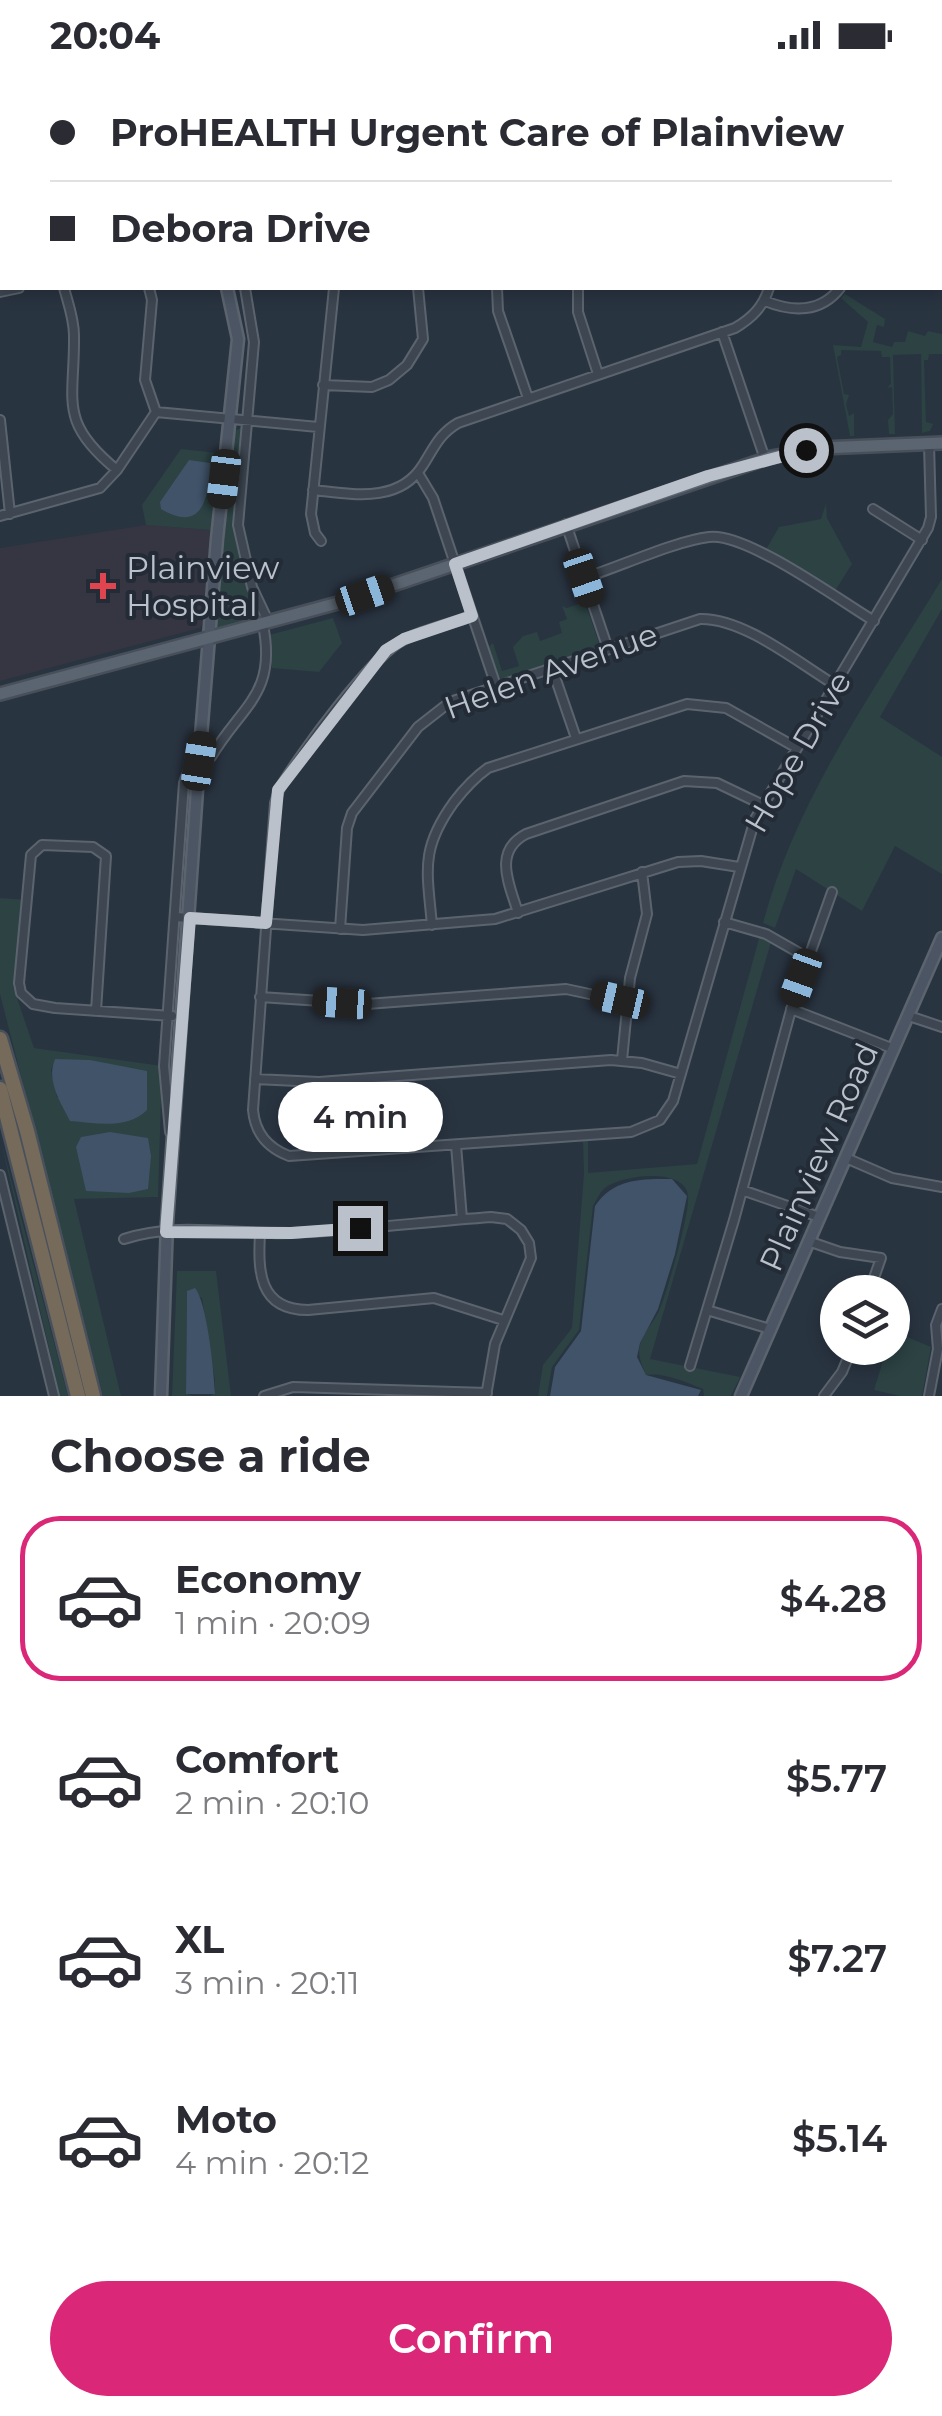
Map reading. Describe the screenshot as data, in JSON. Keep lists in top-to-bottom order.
{
  "streets": {
    "street": ["Helen Avenue", "Hope Drive", "Plainview Road"]
  },
  "crossings": [
    ["Helen Avenue", "Hope Drive"]
  ],
  "places": {
    "health": ["Plainview Hospital"]
  },
  "page": {
    "status": "20:04",
    "banner": ["ProHEALTH Urgent Care of Plainview", "Debora Drive"],
    "bubble": "4 min",
    "heading": "Choose a ride",
    "list": [
      {
        "name": "Economy",
        "note": "1 min · 20:09",
        "value": "$4.28"
      },
      {
        "name": "Comfort",
        "note": "2 min · 20:10",
        "value": "$5.77"
      },
      {
        "name": "XL",
        "note": "3 min · 20:11",
        "value": "$7.27"
      },
      {
        "name": "Moto",
        "note": "4 min · 20:12",
        "value": "$5.14"
      }
    ],
    "buttons": "Confirm"
  }
}
